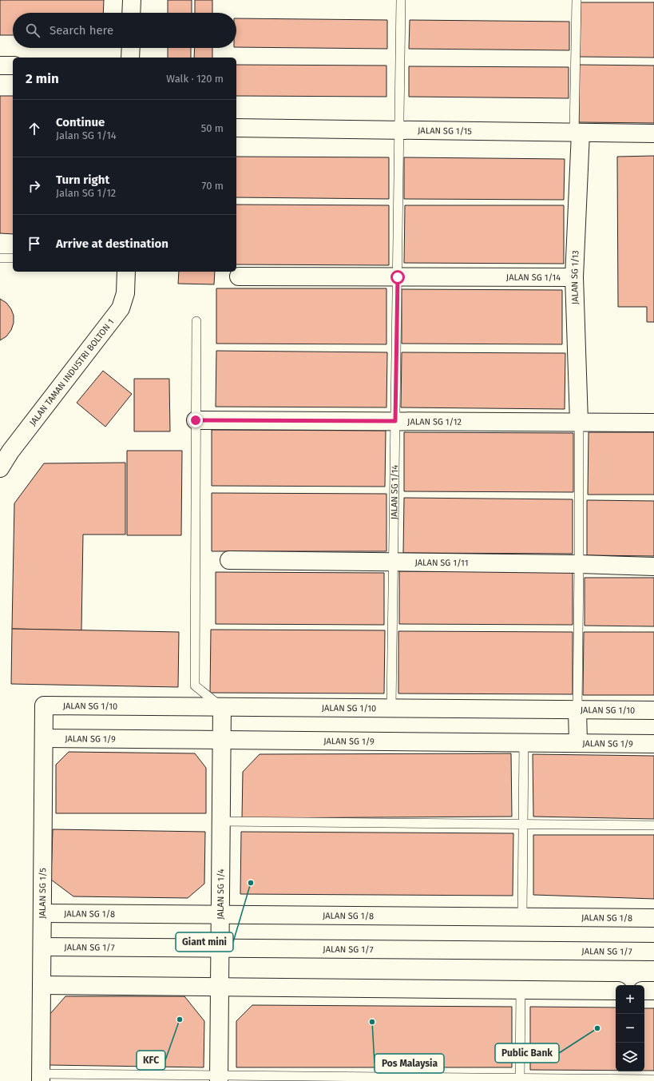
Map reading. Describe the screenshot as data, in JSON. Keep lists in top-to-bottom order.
{
  "streets": {
    "street": [
      "JALAN SG 1/15",
      "JALAN SG 1/14",
      "JALAN SG 1/13",
      "JALAN TAMAN INDUSTRI BOLTON 1",
      "JALAN SG 1/12",
      "JALAN SG 1/11",
      "JALAN SG 1/10",
      "JALAN SG 1/9",
      "JALAN SG 1/5",
      "JALAN SG 1/4",
      "JALAN SG 1/8",
      "JALAN SG 1/7"
    ]
  },
  "crossings": [
    ["JALAN SG 1/15", "JALAN SG 1/14"],
    ["JALAN SG 1/15", "JALAN SG 1/13"],
    ["JALAN SG 1/14", "JALAN SG 1/13"],
    ["JALAN SG 1/14", "JALAN SG 1/12"],
    ["JALAN SG 1/14", "JALAN SG 1/11"],
    ["JALAN SG 1/14", "JALAN SG 1/10"],
    ["JALAN SG 1/13", "JALAN SG 1/12"],
    ["JALAN SG 1/10", "JALAN SG 1/5"],
    ["JALAN SG 1/10", "JALAN SG 1/4"],
    ["JALAN SG 1/9", "JALAN SG 1/5"],
    ["JALAN SG 1/9", "JALAN SG 1/4"],
    ["JALAN SG 1/5", "JALAN SG 1/8"],
    ["JALAN SG 1/5", "JALAN SG 1/7"],
    ["JALAN SG 1/4", "JALAN SG 1/8"],
    ["JALAN SG 1/4", "JALAN SG 1/7"]
  ],
  "places": [
    "Giant mini",
    "KFC",
    "Pos Malaysia",
    "Public Bank"
  ],
  "page": {
    "search": "Search here",
    "heading": ["2 min", "Walk · 120 m"],
    "list": [
      ["Continue", "Jalan SG 1/14", "50 m"],
      ["Turn right", "Jalan SG 1/12", "70 m"],
      "Arrive at destination"
    ],
    "map_buttons": ["+", "−"]
  }
}
